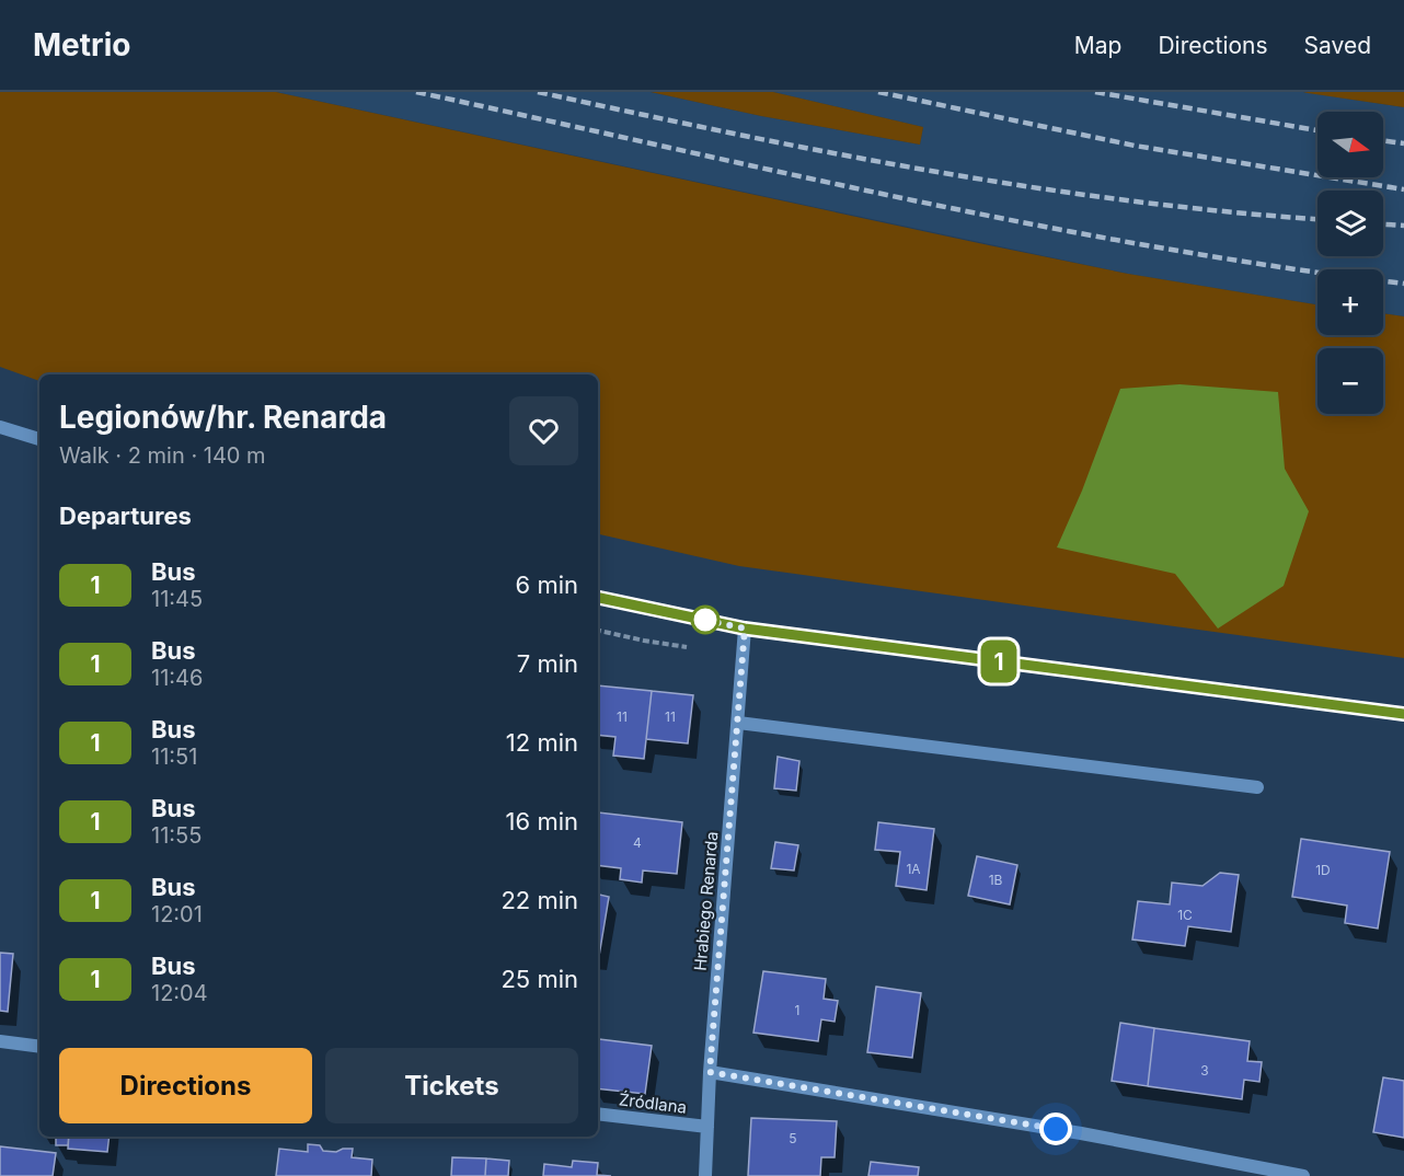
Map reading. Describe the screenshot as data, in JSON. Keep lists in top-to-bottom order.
{
  "streets": {
    "street": ["Hrabiego Renarda", "Źródlana"]
  },
  "crossings": [
    ["Hrabiego Renarda", "Źródlana"]
  ],
  "lines": ["bus line 1"],
  "house_numbers": [
    "11",
    "11",
    "4",
    "1A",
    "1D",
    "1B",
    "1C",
    "1",
    "3",
    "5"
  ],
  "north": "right",
  "page": {
    "header": "Metrio",
    "nav": ["Map", "Directions", "Saved"],
    "on_map": "1",
    "map_buttons": ["+", "−"],
    "heading": [
      ["Legionów/hr. Renarda", "Walk · 2 min · 140 m"],
      "Departures"
    ],
    "list": [
      {
        "mark": "1",
        "name": "Bus",
        "note": "11:45",
        "value": "6 min"
      },
      {
        "mark": "1",
        "name": "Bus",
        "note": "11:46",
        "value": "7 min"
      },
      {
        "mark": "1",
        "name": "Bus",
        "note": "11:51",
        "value": "12 min"
      },
      {
        "mark": "1",
        "name": "Bus",
        "note": "11:55",
        "value": "16 min"
      },
      {
        "mark": "1",
        "name": "Bus",
        "note": "12:01",
        "value": "22 min"
      },
      {
        "mark": "1",
        "name": "Bus",
        "note": "12:04",
        "value": "25 min"
      }
    ],
    "buttons": ["Directions", "Tickets"]
  }
}
